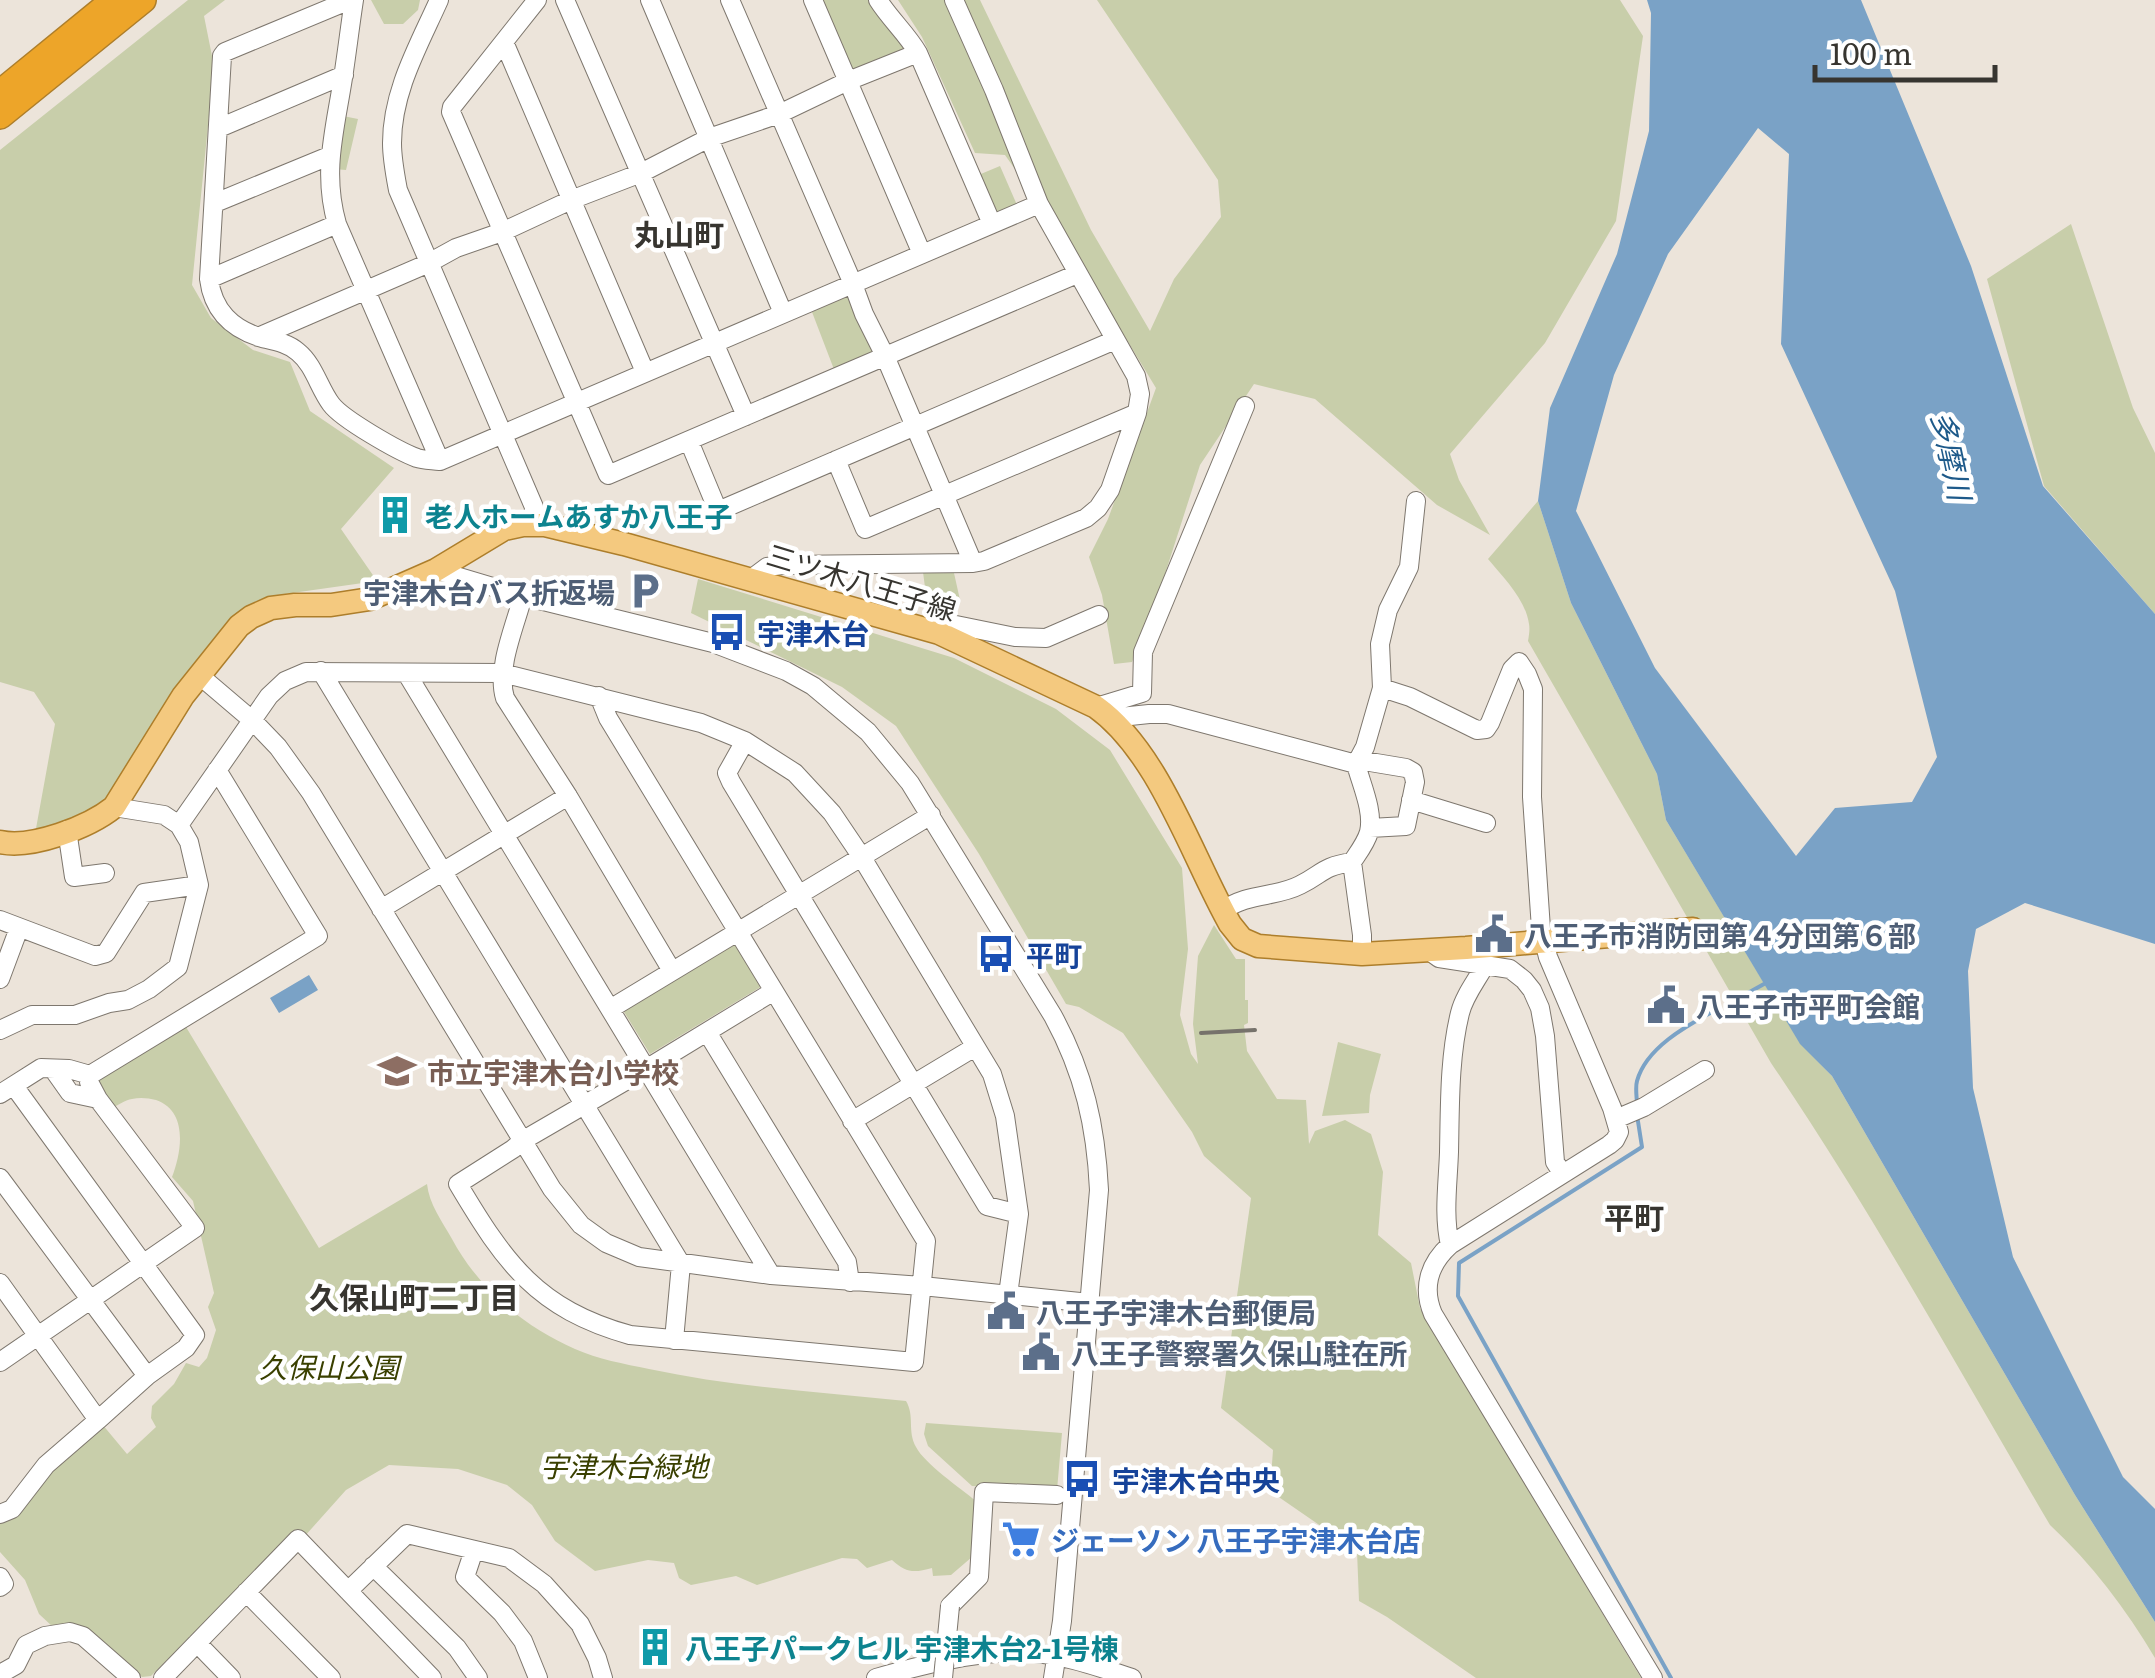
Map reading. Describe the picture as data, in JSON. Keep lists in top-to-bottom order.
{
  "streets": {
    "main road": ["三ツ木八王子線"]
  },
  "districts": ["丸山町", "平町", "久保山町二丁目"],
  "water": ["多摩川"],
  "parks": ["久保山公園", "宇津木台緑地"],
  "places": {
    "building": ["老人ホームあすか八王子", "八王子パークヒル 宇津木台2-1号棟"],
    "parking": ["宇津木台バス折返場"],
    "bus stop": ["宇津木台", "平町", "宇津木台中央"],
    "public building": [
      "八王子市消防団第４分団第６部",
      "八王子市平町会館",
      "八王子宇津木台郵便局",
      "八王子警察署久保山駐在所"
    ],
    "school or university": ["市立宇津木台小学校"],
    "supermarket": ["ジェーソン 八王子宇津木台店"]
  },
  "scale_bar": "100 m"
}
